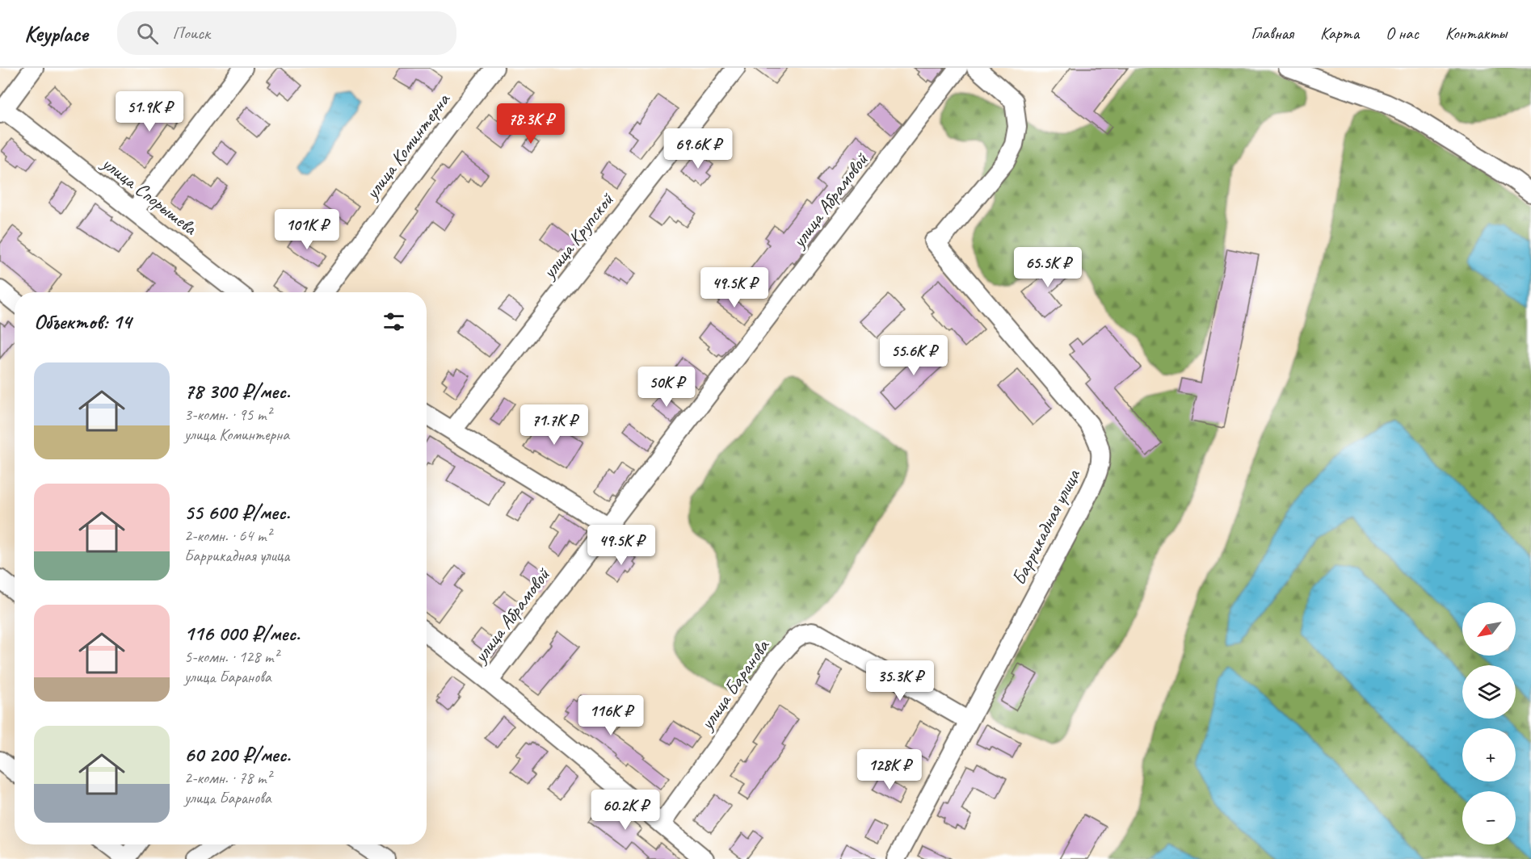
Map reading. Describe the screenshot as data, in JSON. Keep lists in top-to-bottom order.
{
  "streets": {
    "street": [
      "улица Коминтерна",
      "улица Спорышева",
      "улица Абрамовой",
      "улица Крупской",
      "Баррикадная улица",
      "улица Баранова"
    ]
  },
  "crossings": [
    ["Баррикадная улица", "улица Баранова"]
  ],
  "north": "bottom left",
  "page": {
    "header": "Keyplace",
    "search": "Поиск",
    "nav": [
      "Главная",
      "Карта",
      "О нас",
      "Контакты"
    ],
    "price": [
      "51.9K ₽",
      "78.3K ₽",
      "69.6K ₽",
      "101K ₽",
      "65.5K ₽",
      "49.5K ₽",
      "55.6K ₽",
      "50K ₽",
      "71.7K ₽",
      "49.5K ₽",
      "35.3K ₽",
      "116K ₽",
      "128K ₽",
      "60.2K ₽"
    ],
    "heading": "Объектов: 14",
    "list": [
      {
        "name": "78 300 ₽/мес.",
        "note": "3-комн. · 95 m² · улица Коминтерна"
      },
      {
        "name": "55 600 ₽/мес.",
        "note": "2-комн. · 64 m² · Баррикадная улица"
      },
      {
        "name": "116 000 ₽/мес.",
        "note": "5-комн. · 128 m² · улица Баранова"
      },
      {
        "name": "60 200 ₽/мес.",
        "note": "2-комн. · 78 m² · улица Баранова"
      }
    ],
    "map_buttons": ["+", "−"]
  }
}
